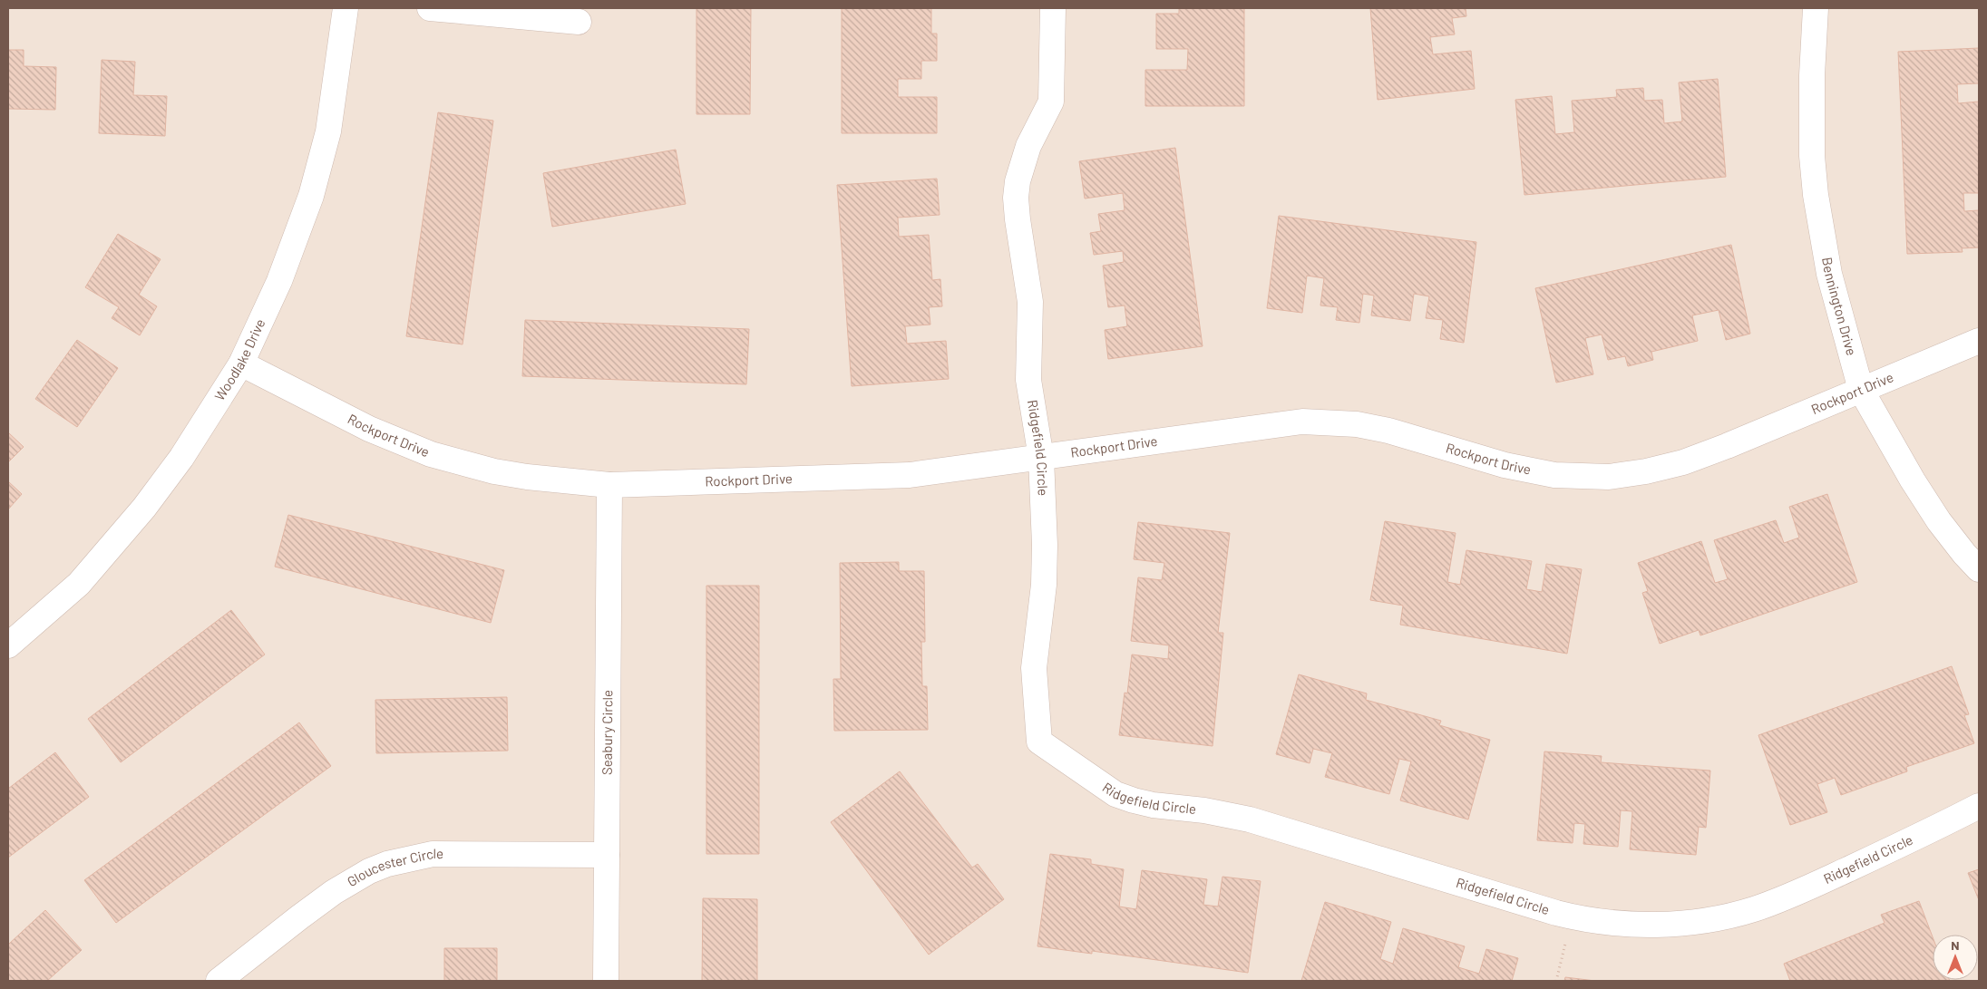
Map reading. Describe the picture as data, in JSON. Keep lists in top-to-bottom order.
{
  "streets": {
    "street": [
      "Bennington Drive",
      "Woodlake Drive",
      "Rockport Drive",
      "Ridgefield Circle",
      "Seabury Circle",
      "Gloucester Circle"
    ]
  },
  "crossings": [
    ["Bennington Drive", "Rockport Drive"],
    ["Woodlake Drive", "Rockport Drive"],
    ["Rockport Drive", "Ridgefield Circle"],
    ["Rockport Drive", "Seabury Circle"],
    ["Seabury Circle", "Gloucester Circle"]
  ],
  "north": "top"
}
